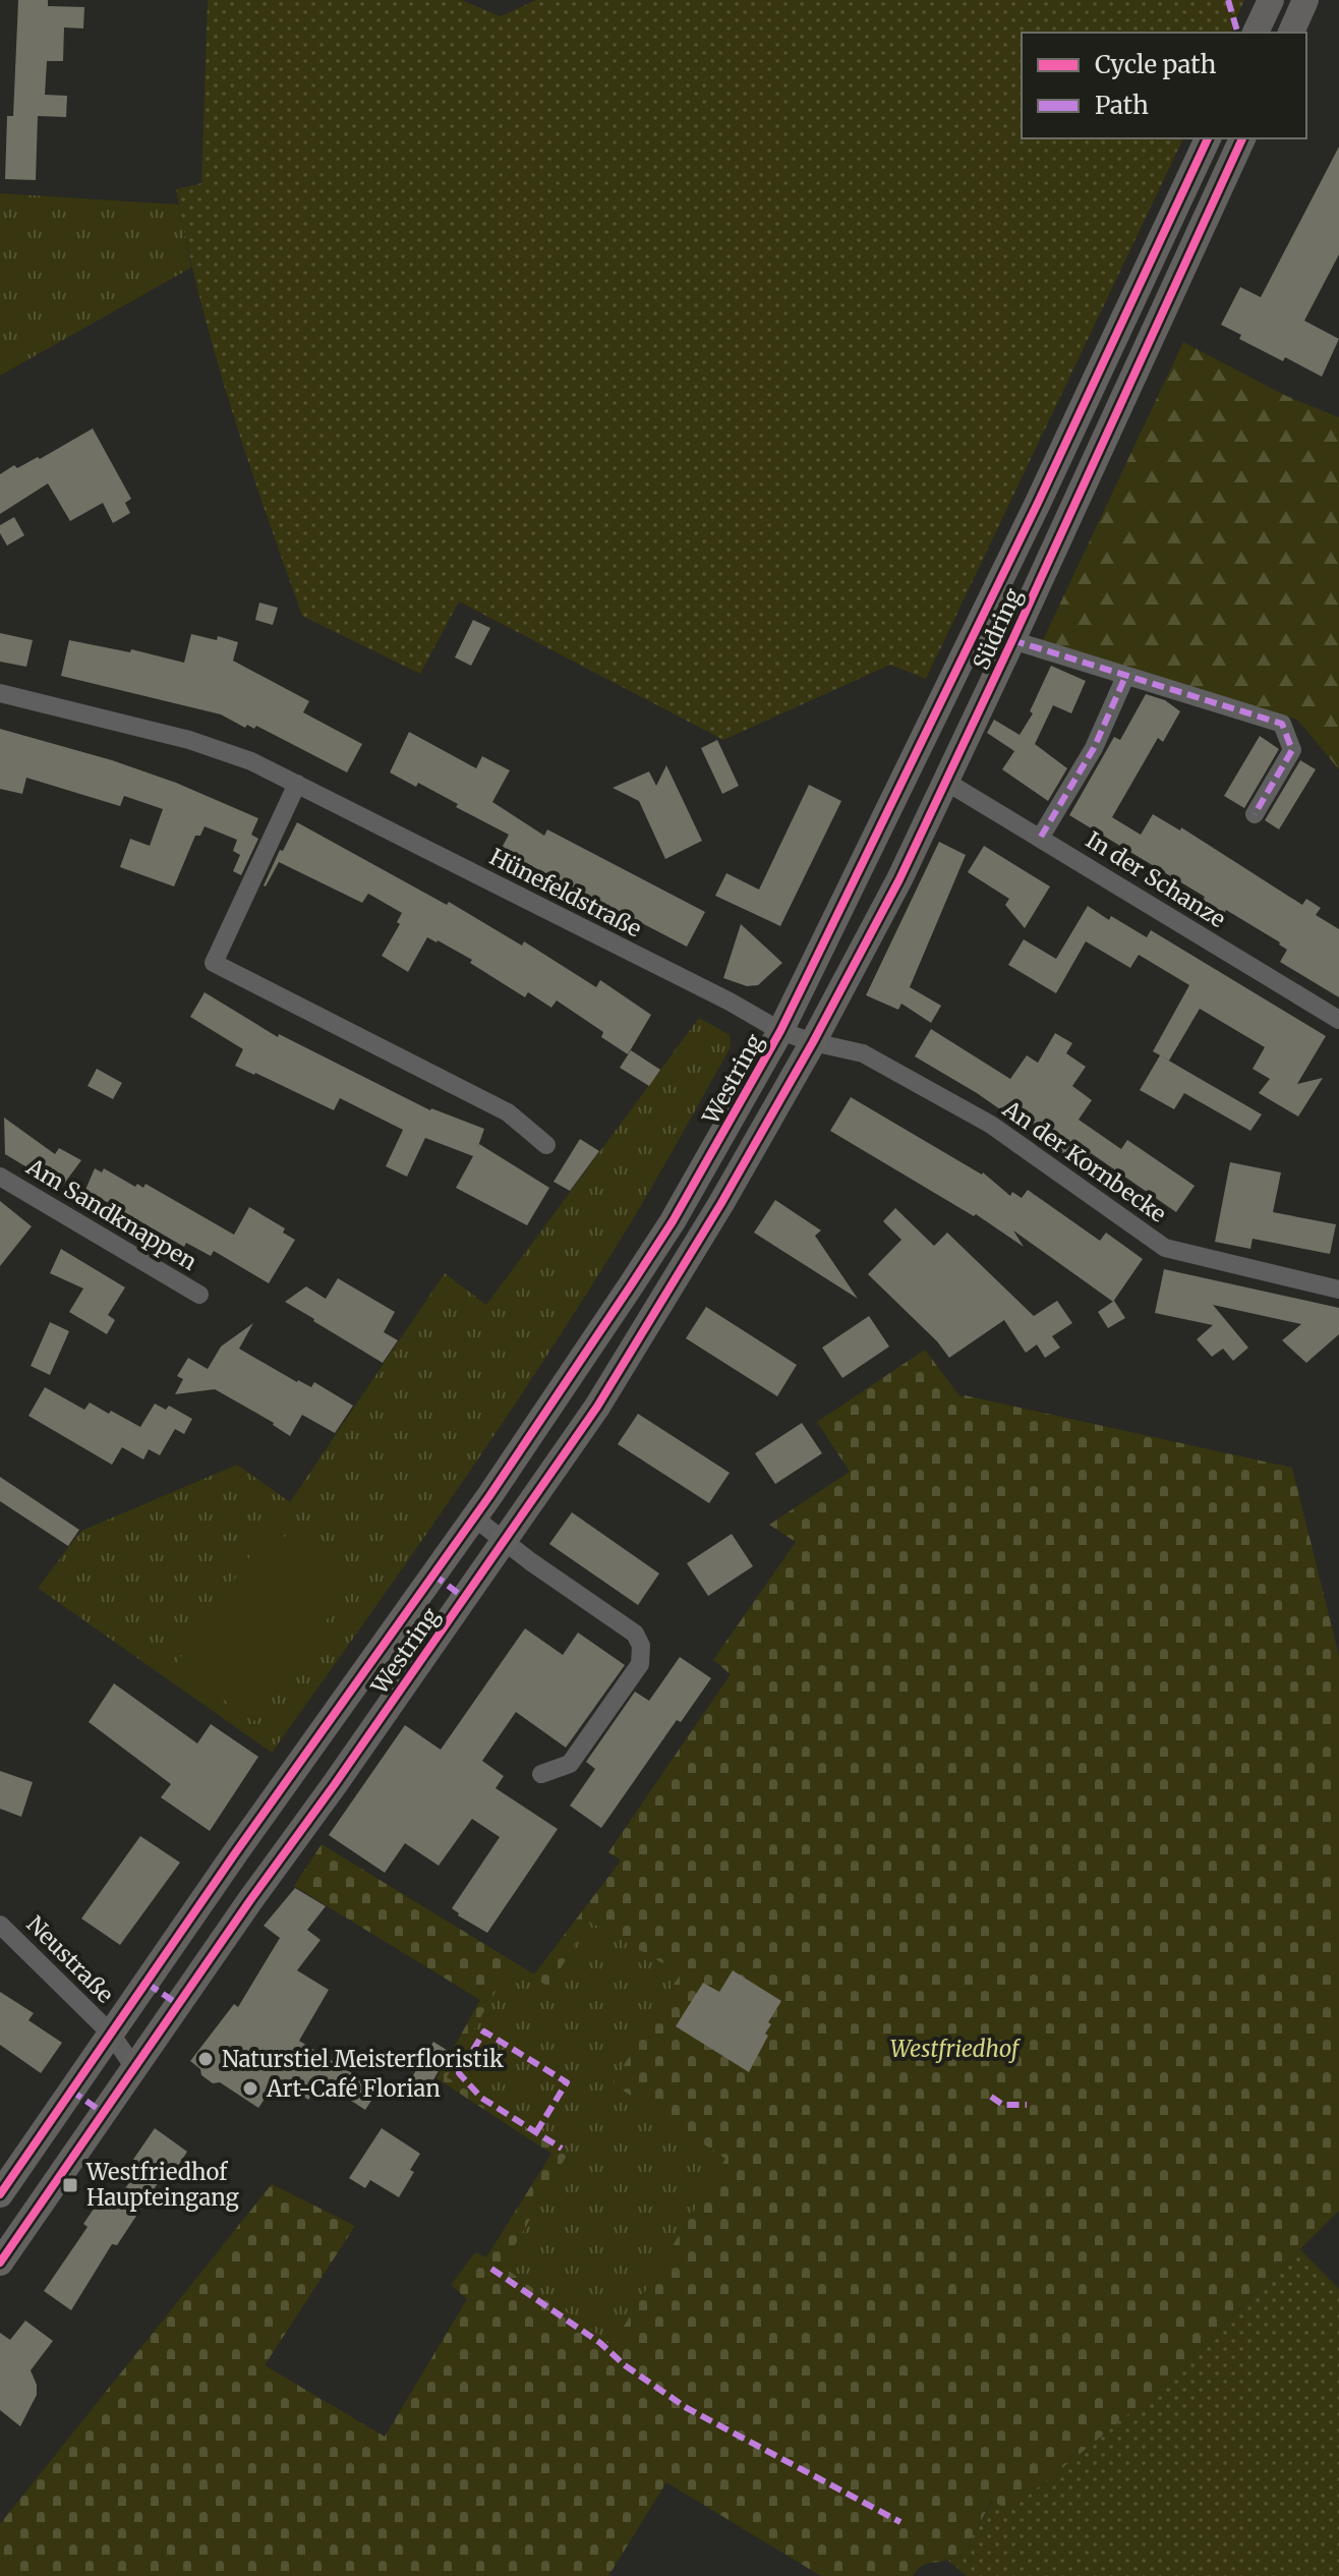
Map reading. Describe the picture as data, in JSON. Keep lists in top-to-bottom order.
{
  "streets": {
    "main road": ["Südring", "Westring"],
    "street": [
      "In der Schanze",
      "Hünefeldstraße",
      "An der Kornbecke",
      "Am Sandknappen",
      "Neustraße"
    ]
  },
  "crossings": [
    ["Südring", "In der Schanze"],
    ["Südring", "Hünefeldstraße"],
    ["Südring", "Westring"],
    ["Südring", "An der Kornbecke"],
    ["Hünefeldstraße", "Westring"],
    ["Hünefeldstraße", "An der Kornbecke"],
    ["Westring", "An der Kornbecke"],
    ["Westring", "Neustraße"]
  ],
  "parks": ["Westfriedhof"],
  "places": {
    "other": ["Naturstiel Meisterfloristik", "Art-Café Florian"],
    "transit": ["Westfriedhof Haupteingang"]
  },
  "legend": ["Cycle path", "Path"]
}
